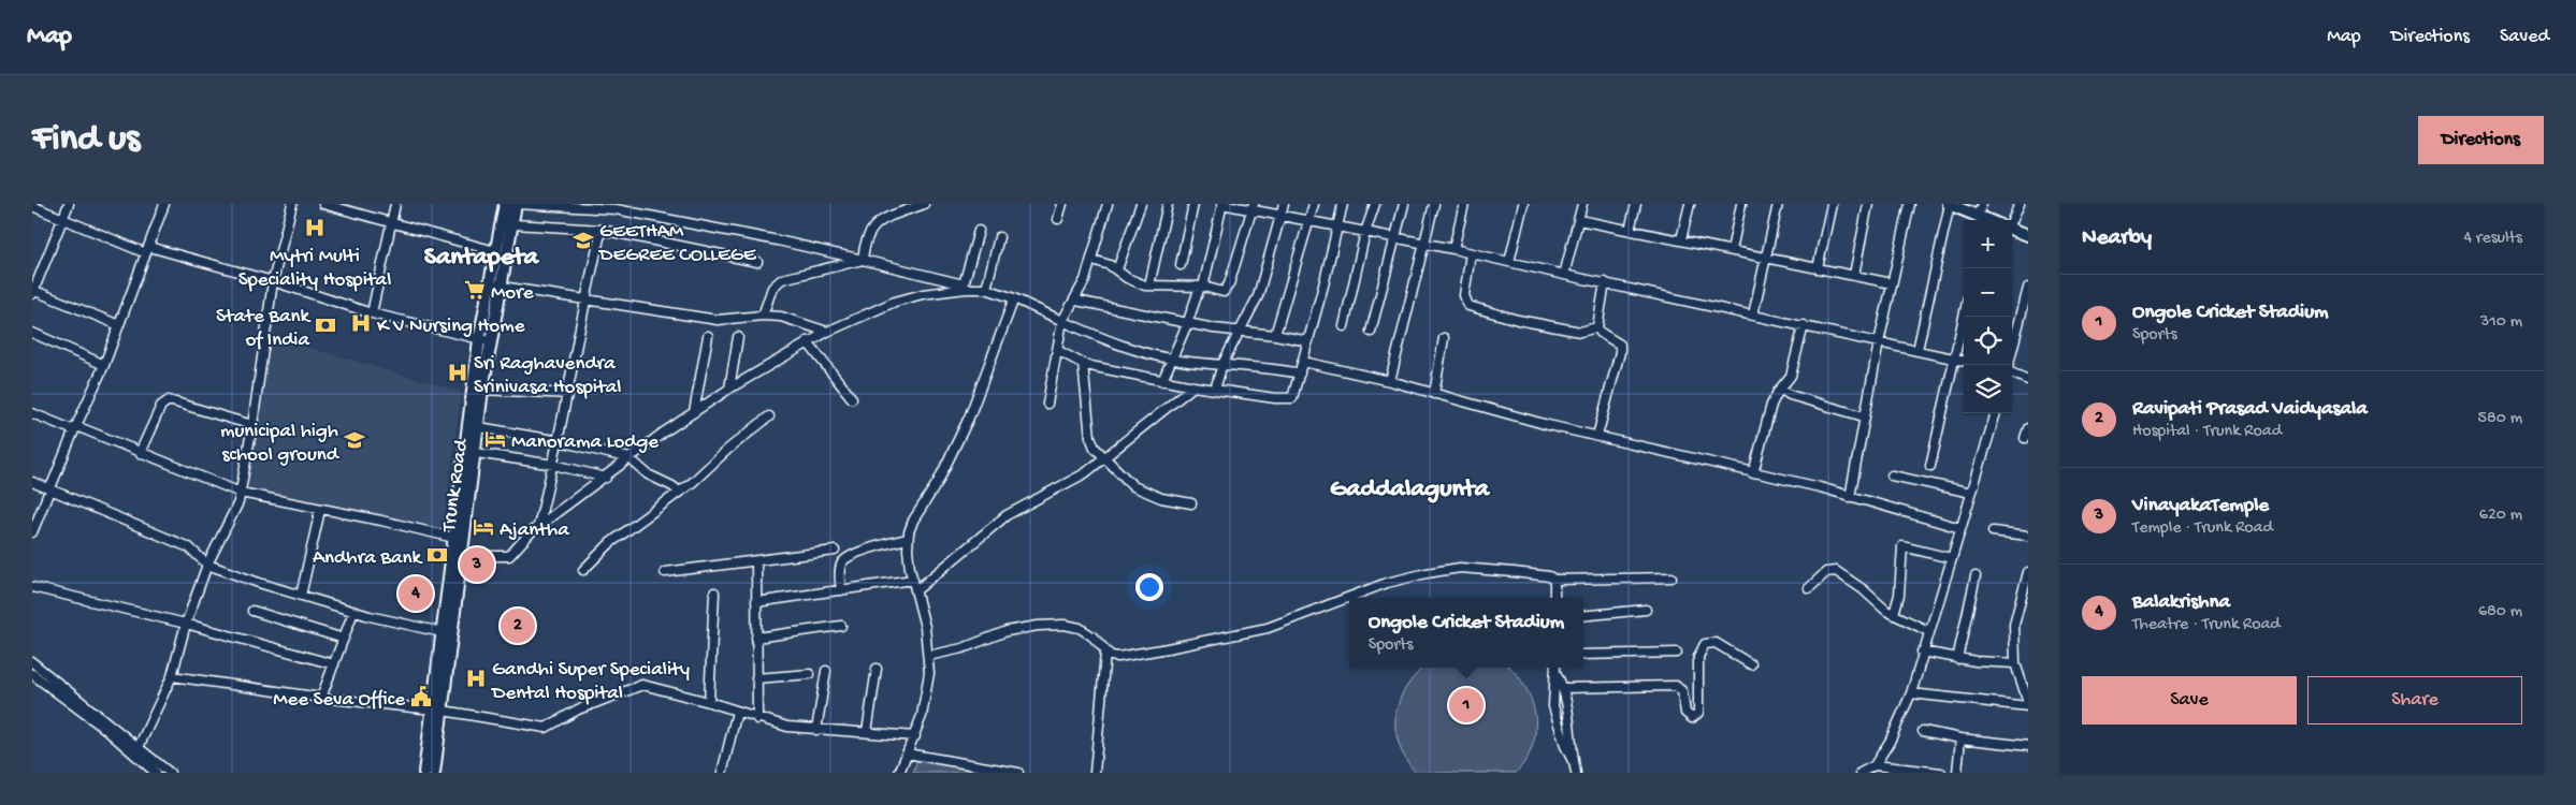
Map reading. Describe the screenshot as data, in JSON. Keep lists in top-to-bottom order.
{
  "streets": {
    "main road": ["Trunk Road"]
  },
  "districts": ["Santapeta", "Gaddalagunta"],
  "places": {
    "hospital": [
      "Mytri Multi Speciality Hospital",
      "K V Nursing Home",
      "Sri Raghavendra Srinivasa Hospital",
      "Gandhi Super Speciality Dental Hospital"
    ],
    "school or university": ["GEETHAM DEGREE COLLEGE", "municipal high school ground"],
    "supermarket": ["More"],
    "bank": ["State Bank of India", "Andhra Bank"],
    "hotel": ["Manorama Lodge", "Ajantha"],
    "public building": ["Mee Seva Office"]
  },
  "page": {
    "header": "Map",
    "nav": ["Map", "Directions", "Saved"],
    "buttons": [
      "Directions",
      ["Save", "Share"]
    ],
    "title": "Find us",
    "heading": ["Nearby", "4 results"],
    "map_buttons": ["+", "−"],
    "list": [
      {
        "mark": "1",
        "name": "Ongole Cricket Stadium",
        "note": "Sports",
        "value": "310 m"
      },
      {
        "mark": "2",
        "name": "Ravipati Prasad Vaidyasala",
        "note": "Hospital · Trunk Road",
        "value": "580 m"
      },
      {
        "mark": "3",
        "name": "VinayakaTemple",
        "note": "Temple · Trunk Road",
        "value": "620 m"
      },
      {
        "mark": "4",
        "name": "Balakrishna",
        "note": "Theatre · Trunk Road",
        "value": "680 m"
      }
    ],
    "pins": [
      "3",
      "4",
      "2",
      "1"
    ],
    "popup": ["Ongole Cricket Stadium", "Sports"]
  }
}
